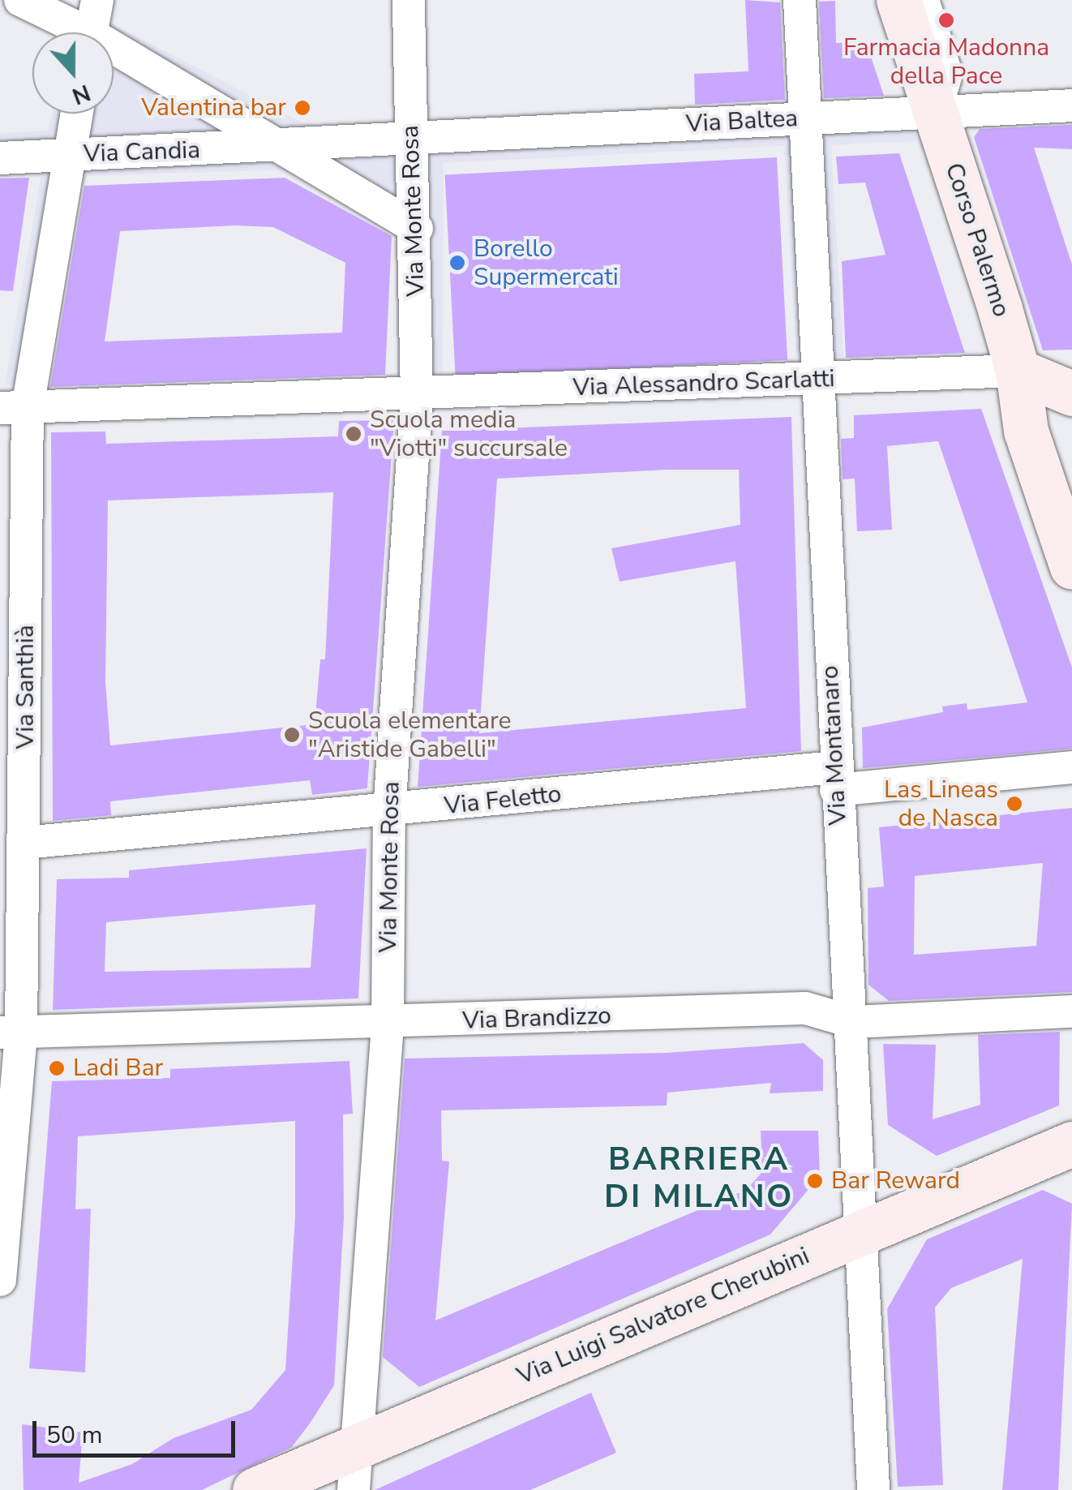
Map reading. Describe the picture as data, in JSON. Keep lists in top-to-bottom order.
{
  "streets": {
    "street": [
      "Via Baltea",
      "Via Candia",
      "Via Monte Rosa",
      "Corso Palermo",
      "Via Alessandro Scarlatti",
      "Via Santhià",
      "Via Montanaro",
      "Via Feletto",
      "Via Brandizzo",
      "Via Luigi Salvatore Cherubini"
    ]
  },
  "crossings": [
    ["Via Baltea", "Via Candia"],
    ["Via Baltea", "Via Monte Rosa"],
    ["Via Baltea", "Corso Palermo"],
    ["Via Baltea", "Via Montanaro"],
    ["Via Candia", "Via Santhià"],
    ["Via Monte Rosa", "Via Alessandro Scarlatti"],
    ["Via Monte Rosa", "Via Feletto"],
    ["Via Monte Rosa", "Via Brandizzo"],
    ["Via Monte Rosa", "Via Luigi Salvatore Cherubini"],
    ["Corso Palermo", "Via Alessandro Scarlatti"],
    ["Via Alessandro Scarlatti", "Via Santhià"],
    ["Via Alessandro Scarlatti", "Via Montanaro"],
    ["Via Santhià", "Via Feletto"],
    ["Via Santhià", "Via Brandizzo"],
    ["Via Montanaro", "Via Feletto"],
    ["Via Montanaro", "Via Brandizzo"],
    ["Via Montanaro", "Via Luigi Salvatore Cherubini"]
  ],
  "districts": ["BARRIERA DI MILANO"],
  "places": [
    "Farmacia Madonna della Pace",
    "Valentina bar",
    "Borello Supermercati",
    "Scuola media \"Viotti\" succursale",
    "Scuola elementare \"Aristide Gabelli\"",
    "Las Lineas de Nasca",
    "Ladi Bar",
    "Bar Reward"
  ],
  "scale_bar": "50 m",
  "north": "bottom"
}
